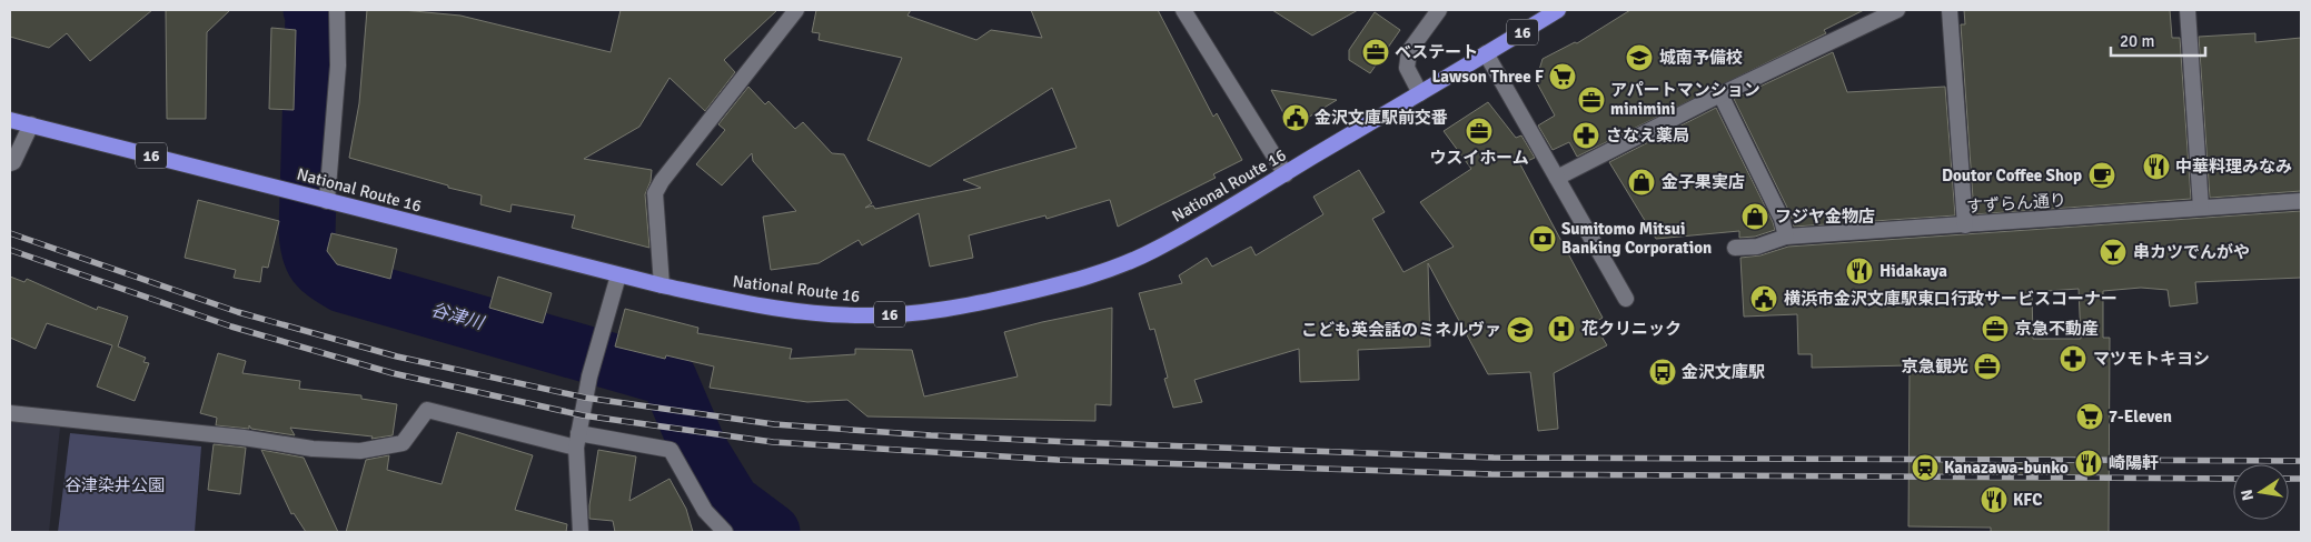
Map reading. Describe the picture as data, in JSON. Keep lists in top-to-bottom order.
{
  "streets": {
    "highway": ["16", "National Route 16"],
    "street": ["すずらん通り"]
  },
  "water": ["谷津川"],
  "parks": ["谷津染井公園"],
  "places": {
    "office": [
      "ベステート",
      "アパートマンション minimini",
      "ウスイホーム",
      "京急不動産",
      "京急観光"
    ],
    "school or university": ["城南予備校", "こども英会話のミネルヴァ"],
    "supermarket": ["Lawson Three F", "7-Eleven"],
    "public building": ["金沢文庫駅前交番", "横浜市金沢文庫駅東口行政サービスコーナー"],
    "pharmacy": ["さなえ薬局", "マツモトキヨシ"],
    "restaurant": [
      "中華料理みなみ",
      "Hidakaya",
      "崎陽軒",
      "KFC"
    ],
    "cafe": ["Doutor Coffee Shop"],
    "shop": ["金子果実店", "フジヤ金物店"],
    "bank": ["Sumitomo Mitsui Banking Corporation"],
    "bar": ["串カツでんがや"],
    "hospital": ["花クリニック"],
    "bus stop": ["金沢文庫駅"],
    "station": ["Kanazawa-bunko"]
  },
  "scale_bar": "20 m",
  "north": "left"
}
